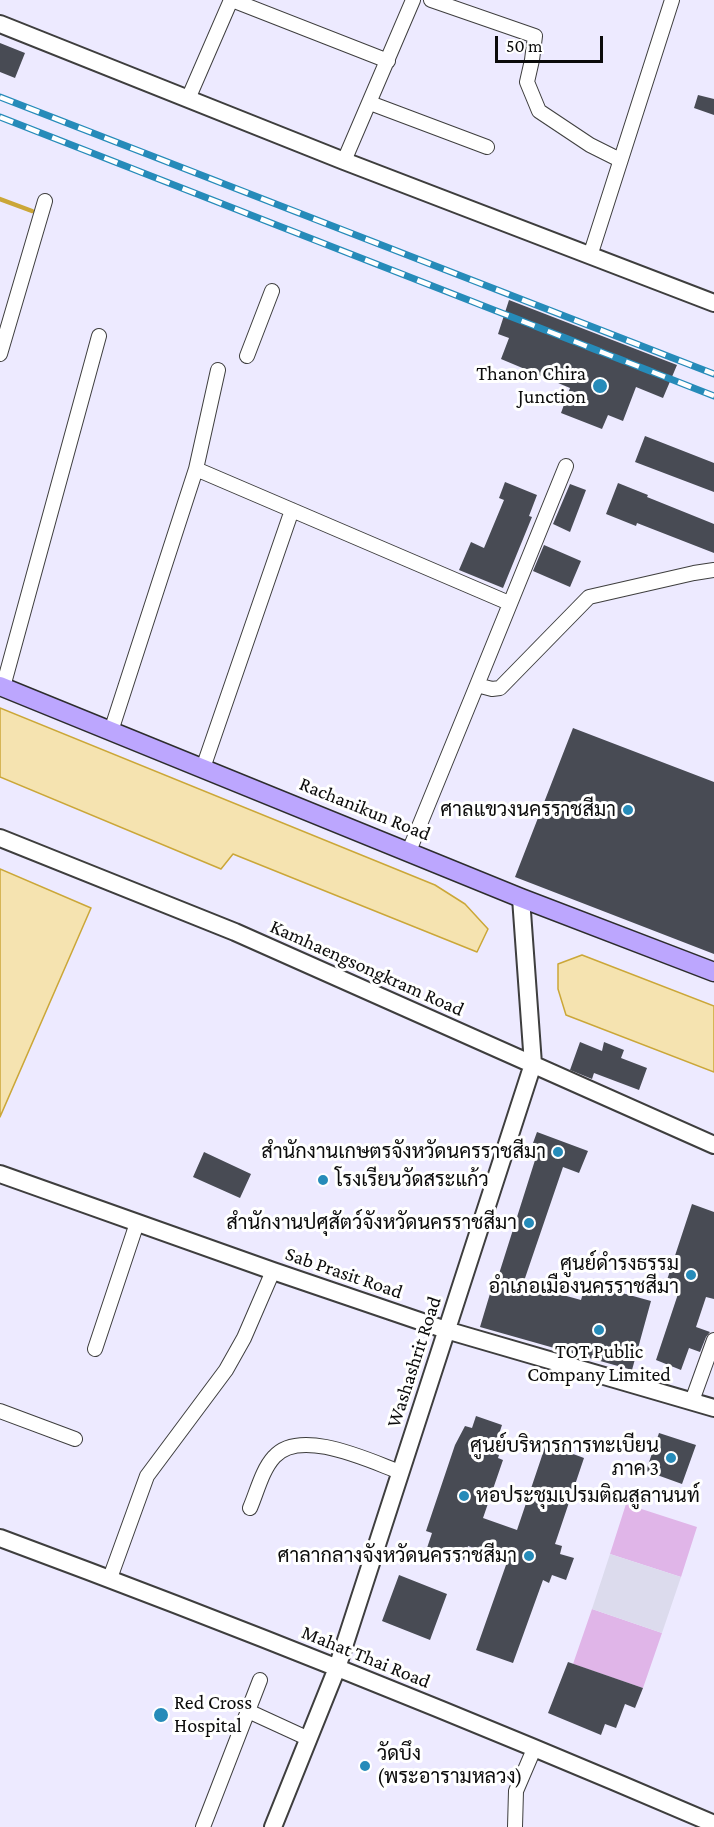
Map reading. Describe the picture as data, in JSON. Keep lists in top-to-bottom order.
{
  "streets": {
    "main road": ["Rachanikun Road"],
    "street": [
      "Kamhaengsongkram Road",
      "Sab Prasit Road",
      "Washashrit Road",
      "Mahat Thai Road"
    ]
  },
  "crossings": [
    ["Rachanikun Road", "Washashrit Road"],
    ["Kamhaengsongkram Road", "Washashrit Road"],
    ["Sab Prasit Road", "Washashrit Road"],
    ["Washashrit Road", "Mahat Thai Road"]
  ],
  "places": [
    "Thanon Chira Junction",
    "ศาลแขวงนครราชสีมา",
    "สำนักงานเกษตรจังหวัดนครราชสีมา",
    "โรงเรียนวัดสระแก้ว",
    "สำนักงานปศุสัตว์จังหวัดนครราชสีมา",
    "ศูนย์ดำรงธรรม อำเภอเมืองนครราชสีมา",
    "TOT Public Company Limited",
    "ศูนย์บริหารการทะเบียน ภาค 3",
    "หอประชุมเปรมติณสูลานนท์",
    "ศาลากลางจังหวัดนครราชสีมา",
    "Red Cross Hospital",
    "วัดบึง (พระอารามหลวง)"
  ],
  "scale_bar": "50 m"
}
